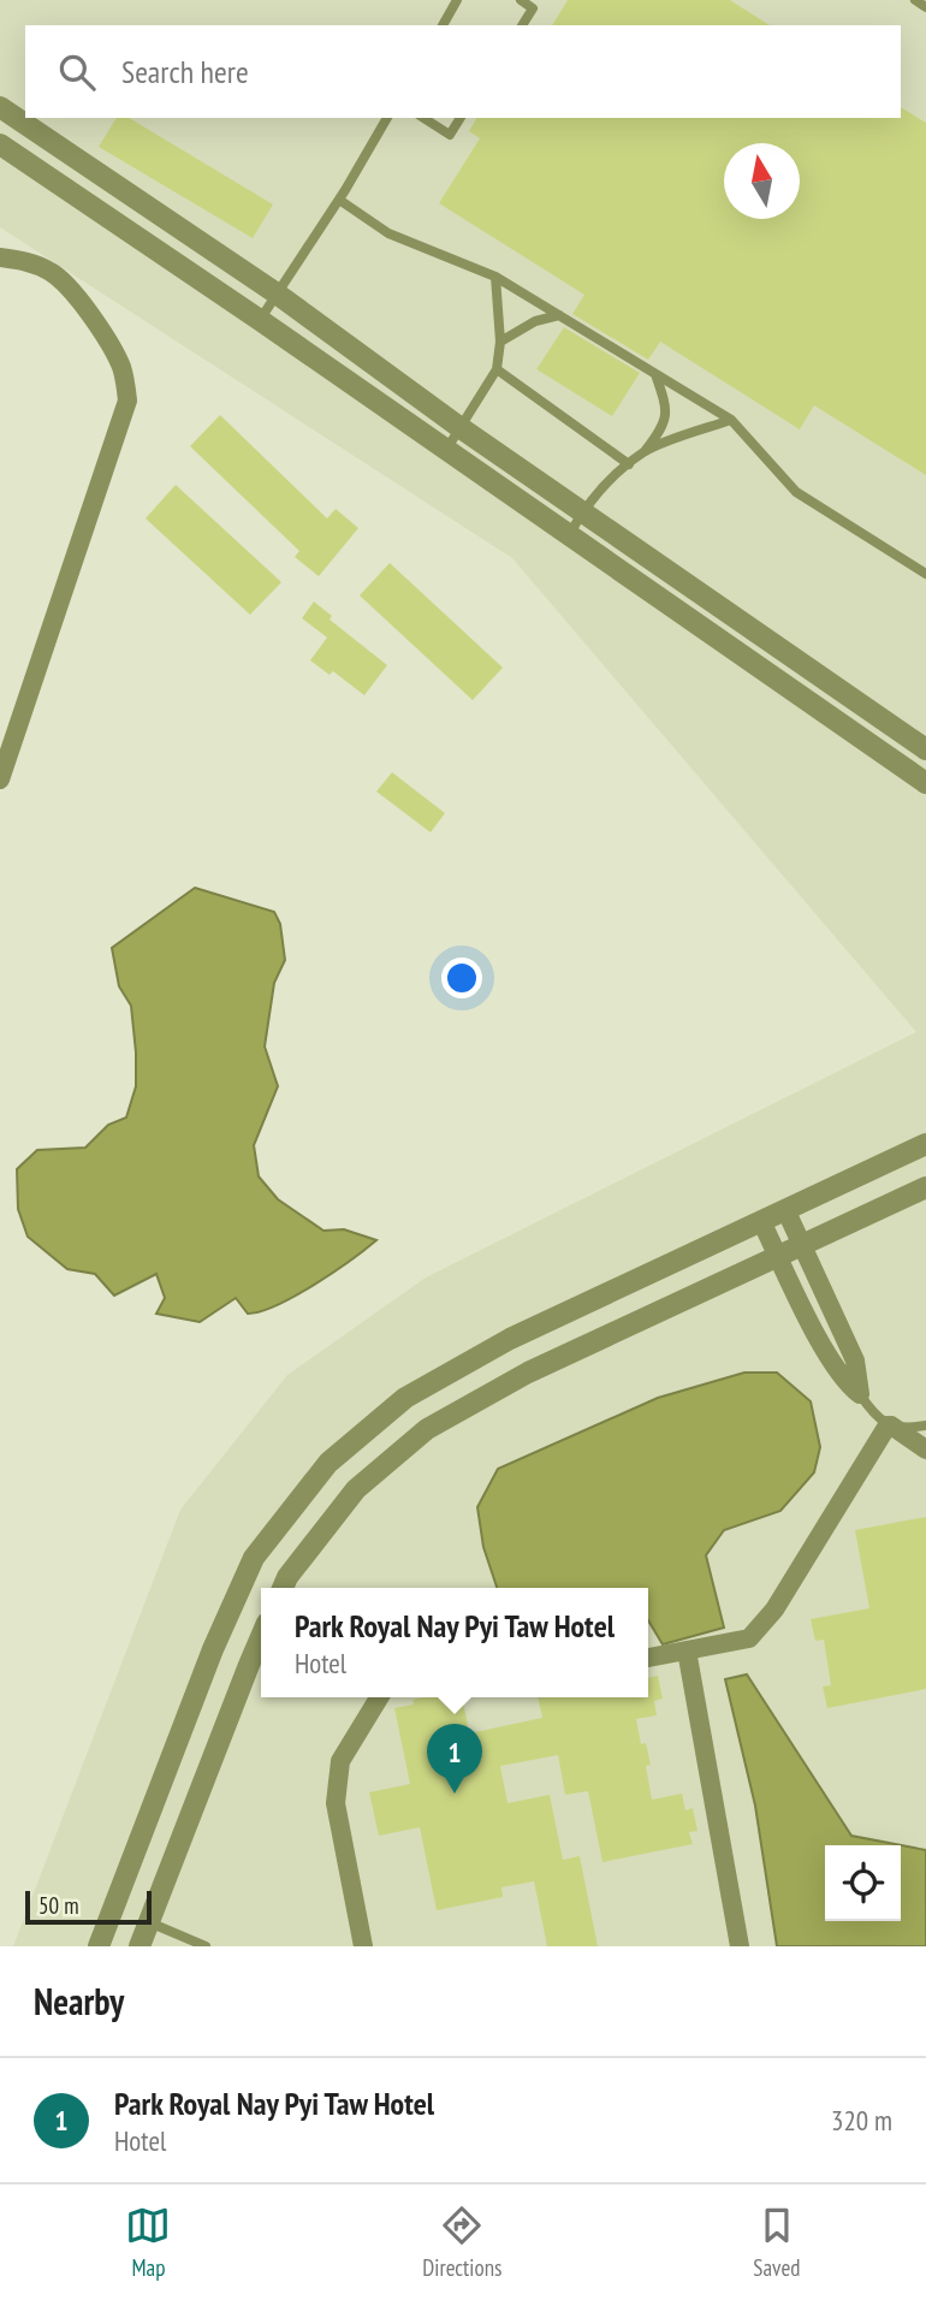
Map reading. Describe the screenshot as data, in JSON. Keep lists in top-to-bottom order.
{
  "scale_bar": "50 m",
  "north": "top",
  "page": {
    "search": "Search here",
    "popup": ["Park Royal Nay Pyi Taw Hotel", "Hotel"],
    "pins": "1",
    "scale": "50 m",
    "heading": "Nearby",
    "list": [
      {
        "mark": "1",
        "name": "Park Royal Nay Pyi Taw Hotel",
        "note": "Hotel",
        "value": "320 m"
      }
    ],
    "nav": ["Map", "Directions", "Saved"]
  }
}
